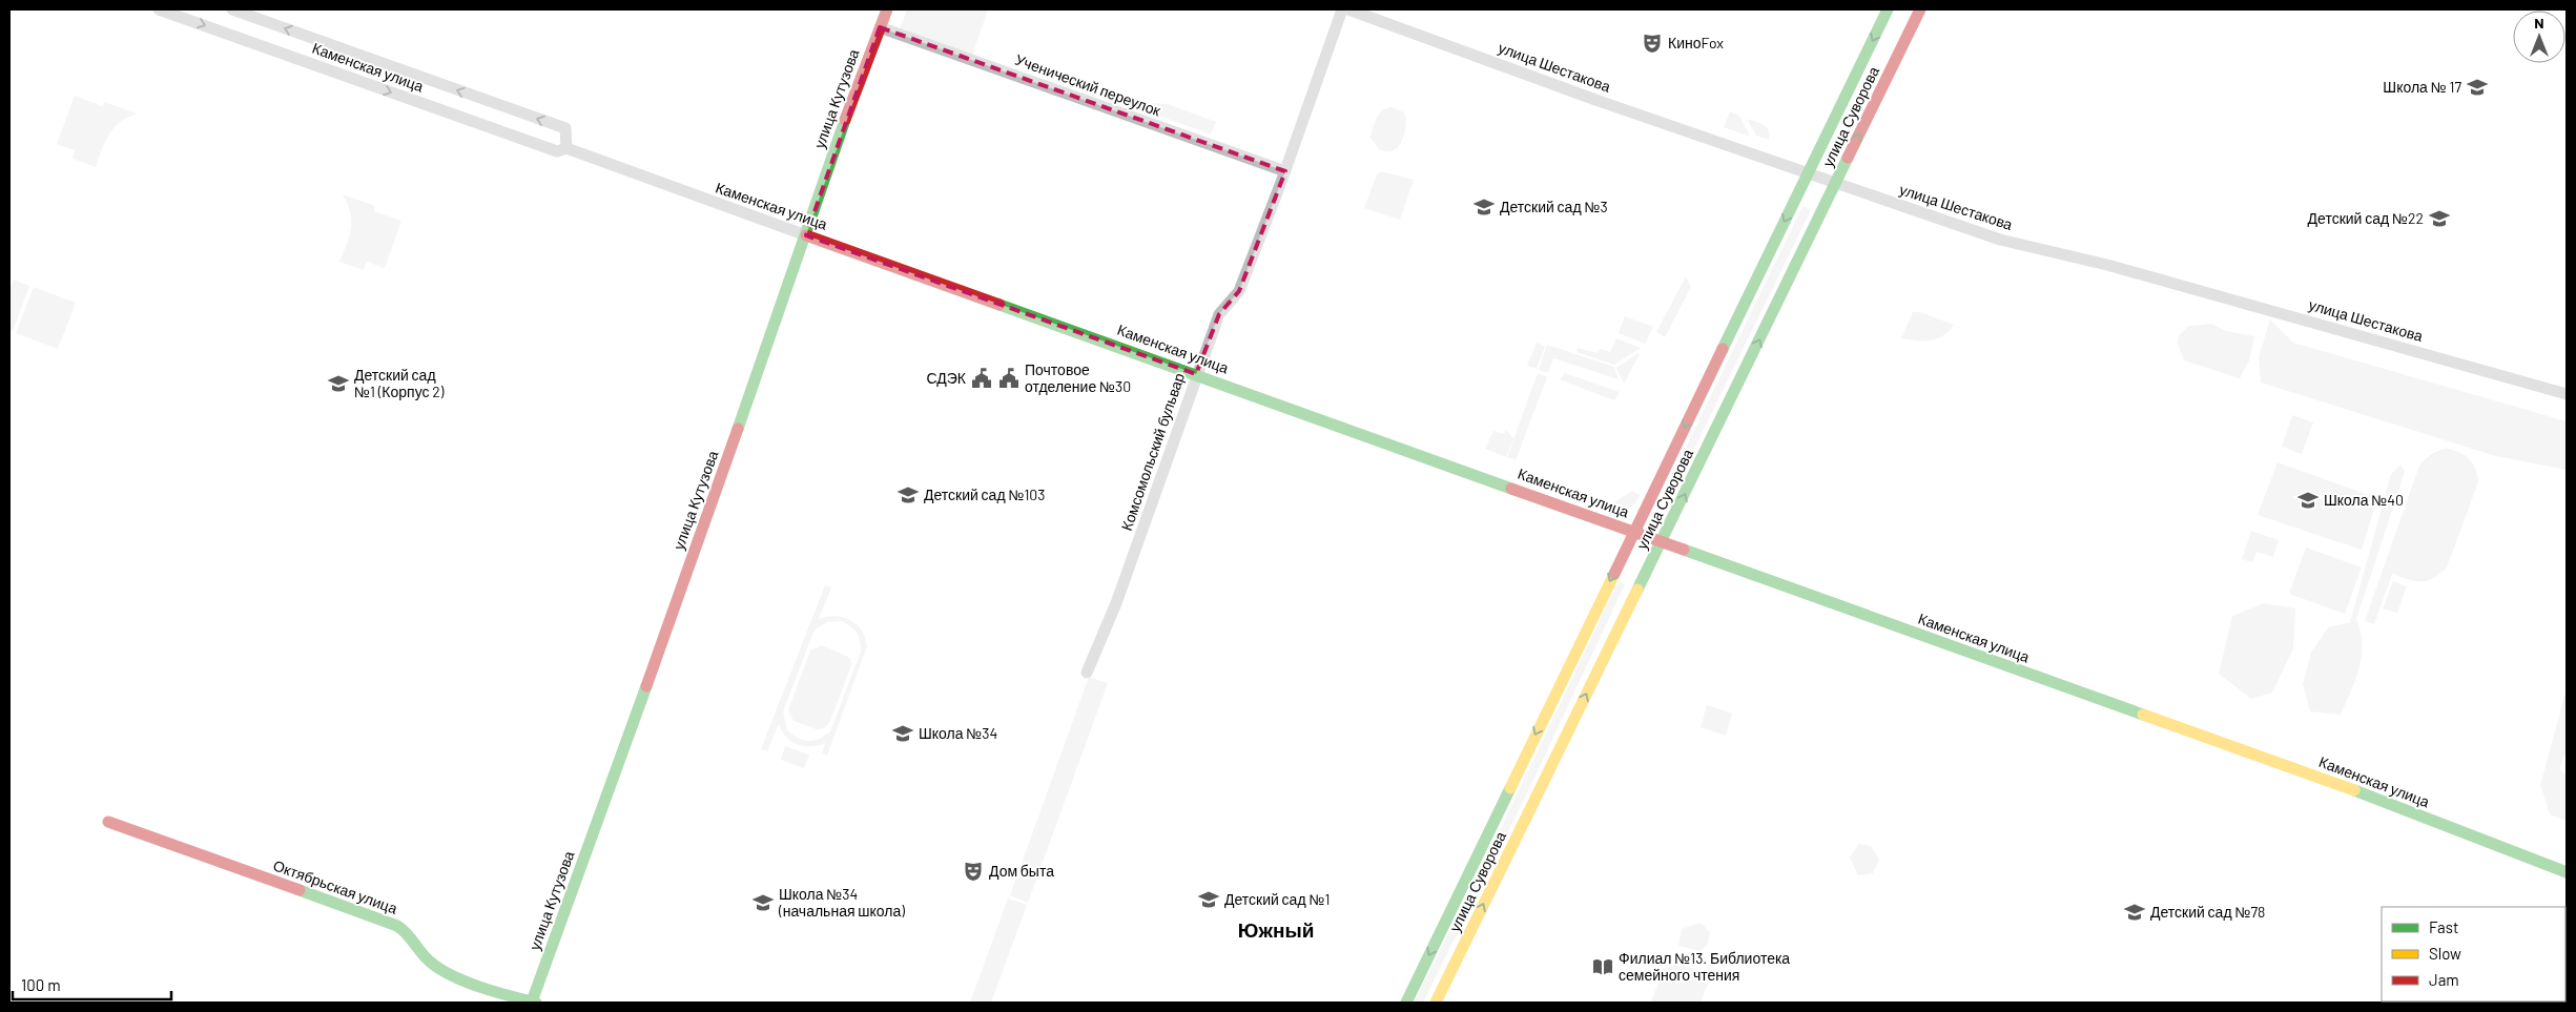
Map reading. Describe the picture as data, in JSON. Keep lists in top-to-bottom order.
{
  "streets": {
    "street": [
      "Каменская улица",
      "улица Шестакова",
      "Ученический переулок",
      "улица Кутузова",
      "улица Суворова",
      "Комсомольский бульвар",
      "Октябрьская улица"
    ]
  },
  "crossings": [
    ["Каменская улица", "улица Кутузова"],
    ["Каменская улица", "улица Суворова"],
    ["Каменская улица", "Комсомольский бульвар"],
    ["улица Шестакова", "улица Суворова"],
    ["Ученический переулок", "улица Кутузова"],
    ["Ученический переулок", "Комсомольский бульвар"],
    ["улица Кутузова", "Октябрьская улица"]
  ],
  "districts": ["Южный"],
  "places": {
    "theatre": ["КиноFox", "Дом быта"],
    "school or university": [
      "Школа № 17",
      "Детский сад №3",
      "Детский сад №22",
      "Детский сад №1 (Корпус 2)",
      "Детский сад №103",
      "Школа №40",
      "Школа №34",
      "Детский сад №1",
      "Школа №34 (начальная школа)",
      "Детский сад №78"
    ],
    "public building": ["СДЭК", "Почтовое отделение №30"],
    "library": ["Филиал №13. Библиотека семейного чтения"]
  },
  "legend": ["Fast", "Slow", "Jam"],
  "scale_bar": "100 m",
  "north": "top"
}
